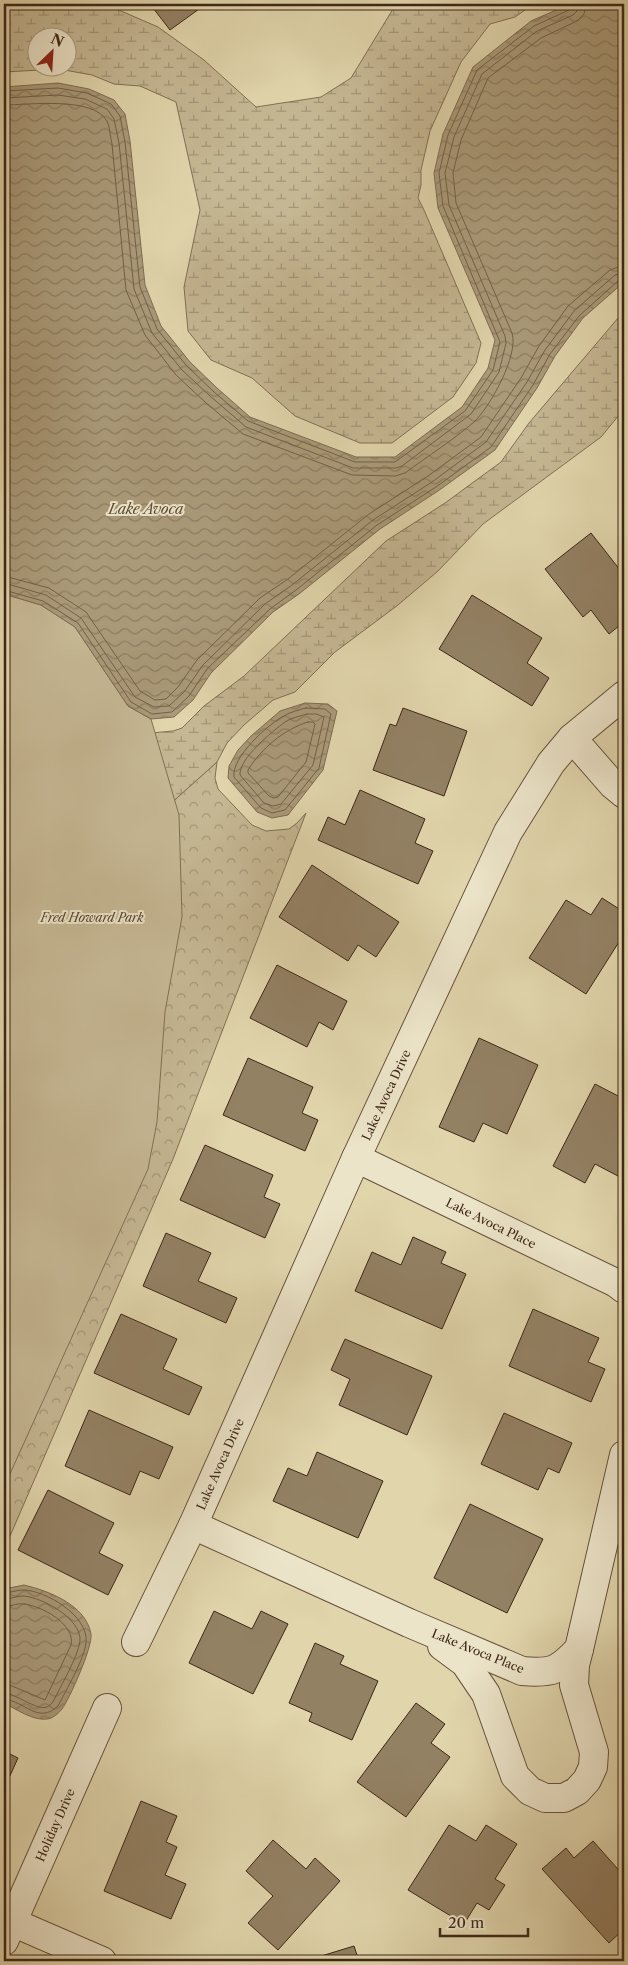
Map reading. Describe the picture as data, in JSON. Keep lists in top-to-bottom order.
{
  "streets": {
    "street": ["Lake Avoca Drive", "Lake Avoca Place", "Holiday Drive"]
  },
  "crossings": [
    ["Lake Avoca Drive", "Lake Avoca Place"]
  ],
  "water": ["Lake Avoca"],
  "parks": ["Fred Howard Park"],
  "scale_bar": "20 m",
  "north": "top right"
}
